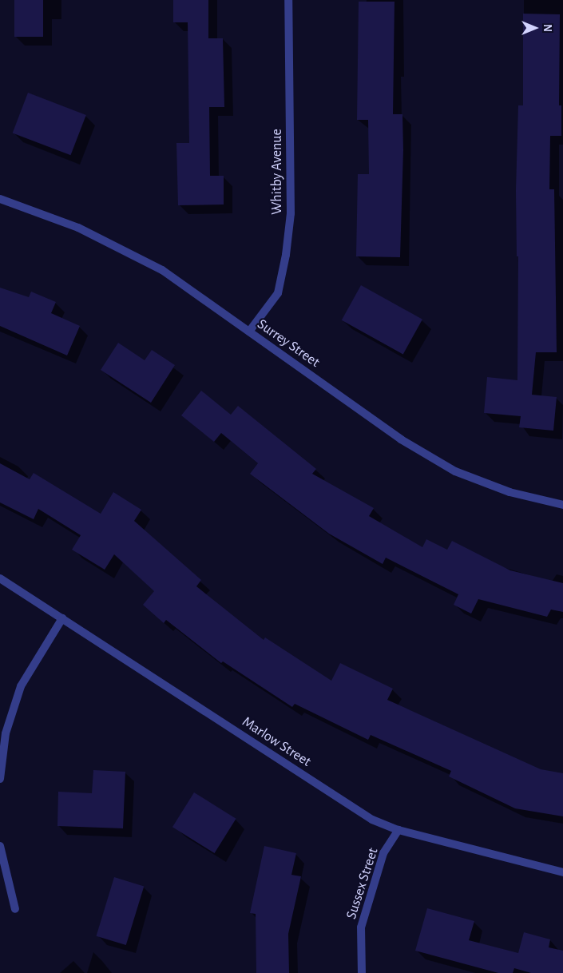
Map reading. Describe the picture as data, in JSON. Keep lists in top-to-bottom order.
{
  "streets": {
    "street": [
      "Whitby Avenue",
      "Surrey Street",
      "Marlow Street",
      "Sussex Street"
    ]
  },
  "crossings": [
    ["Whitby Avenue", "Surrey Street"],
    ["Marlow Street", "Sussex Street"]
  ],
  "north": "right"
}
